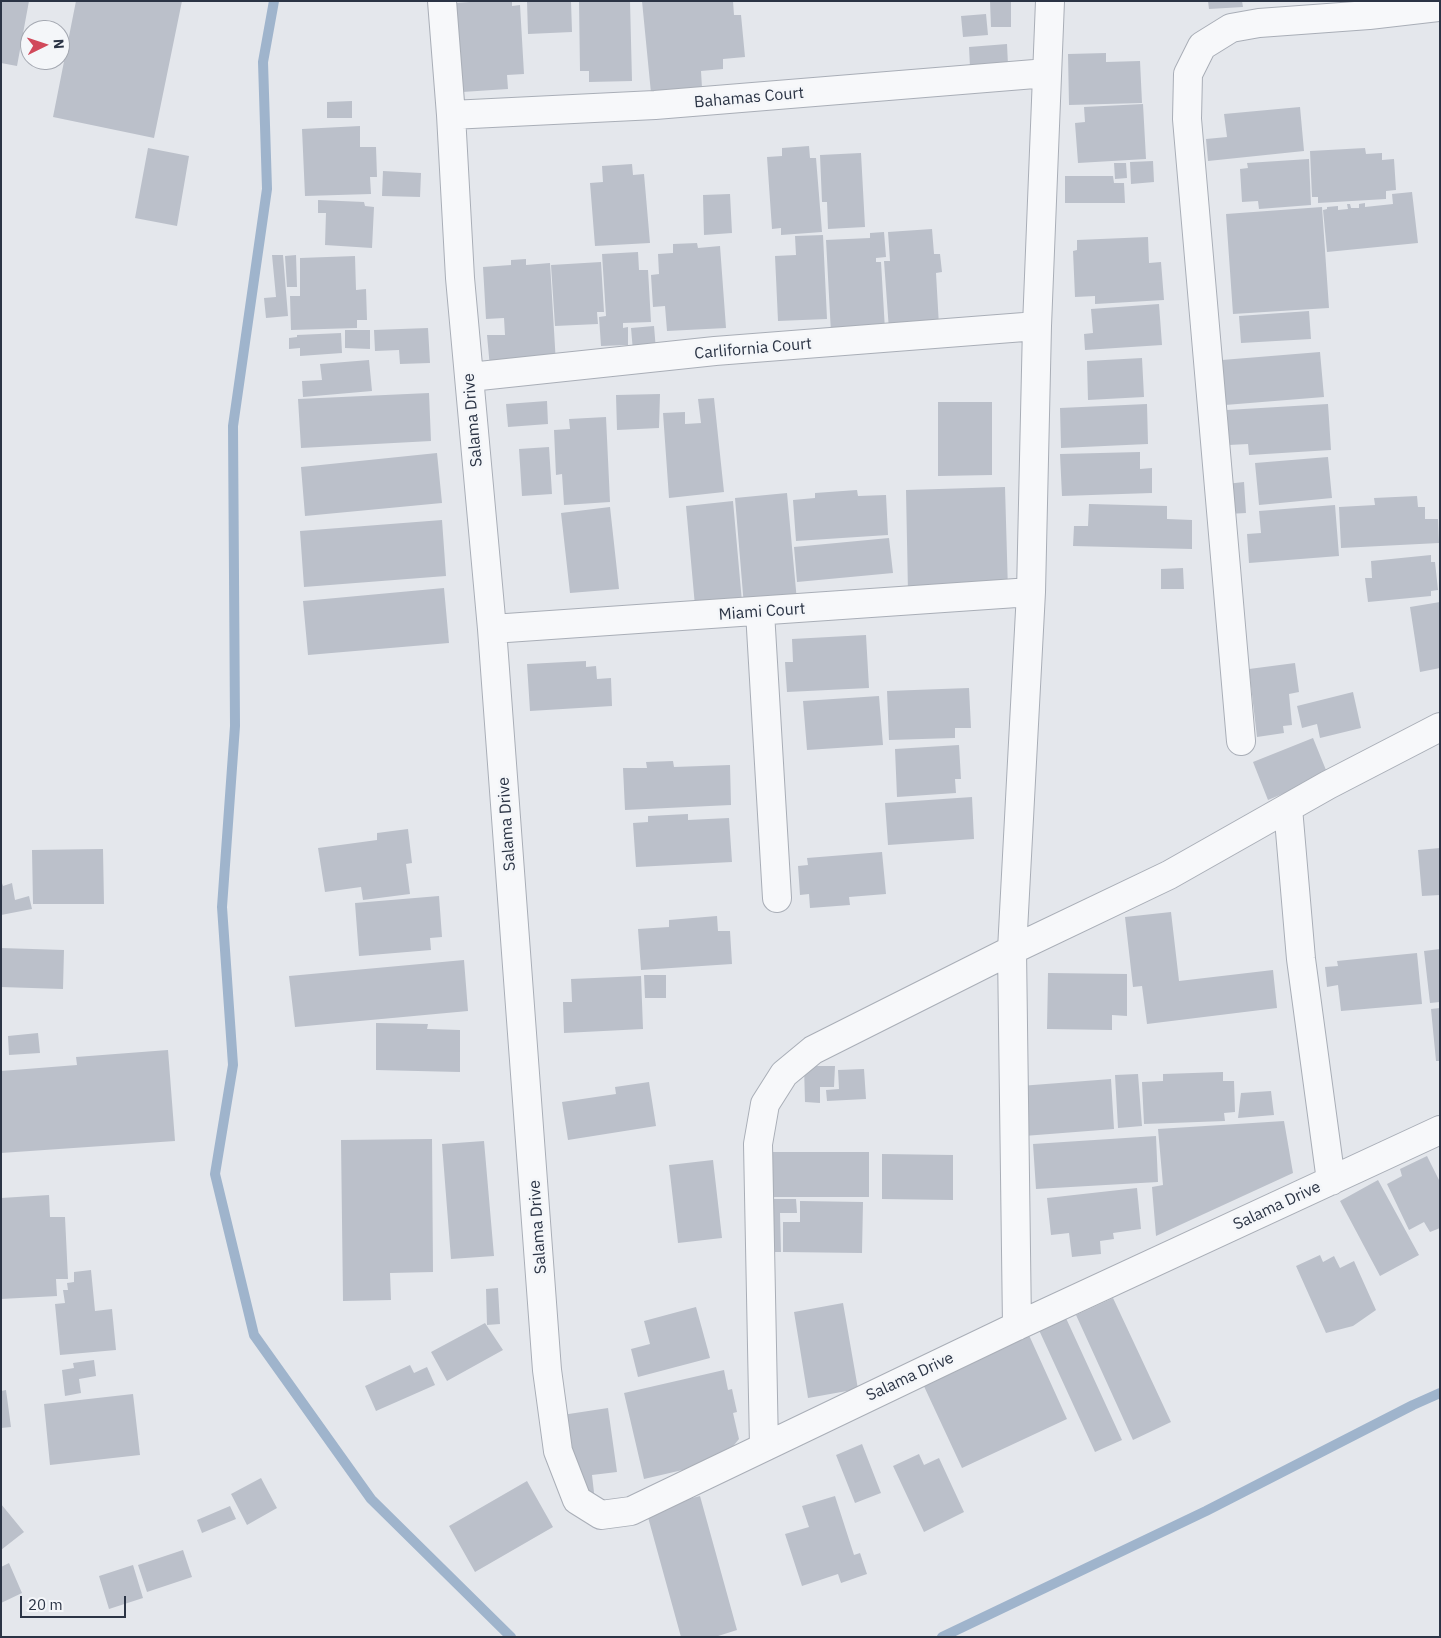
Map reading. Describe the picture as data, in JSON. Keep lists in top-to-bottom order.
{
  "streets": {
    "street": [
      "Bahamas Court",
      "Carlifornia Court",
      "Salama Drive",
      "Miami Court"
    ]
  },
  "crossings": [
    ["Bahamas Court", "Salama Drive"],
    ["Carlifornia Court", "Salama Drive"],
    ["Salama Drive", "Miami Court"]
  ],
  "scale_bar": "20 m",
  "north": "right"
}
